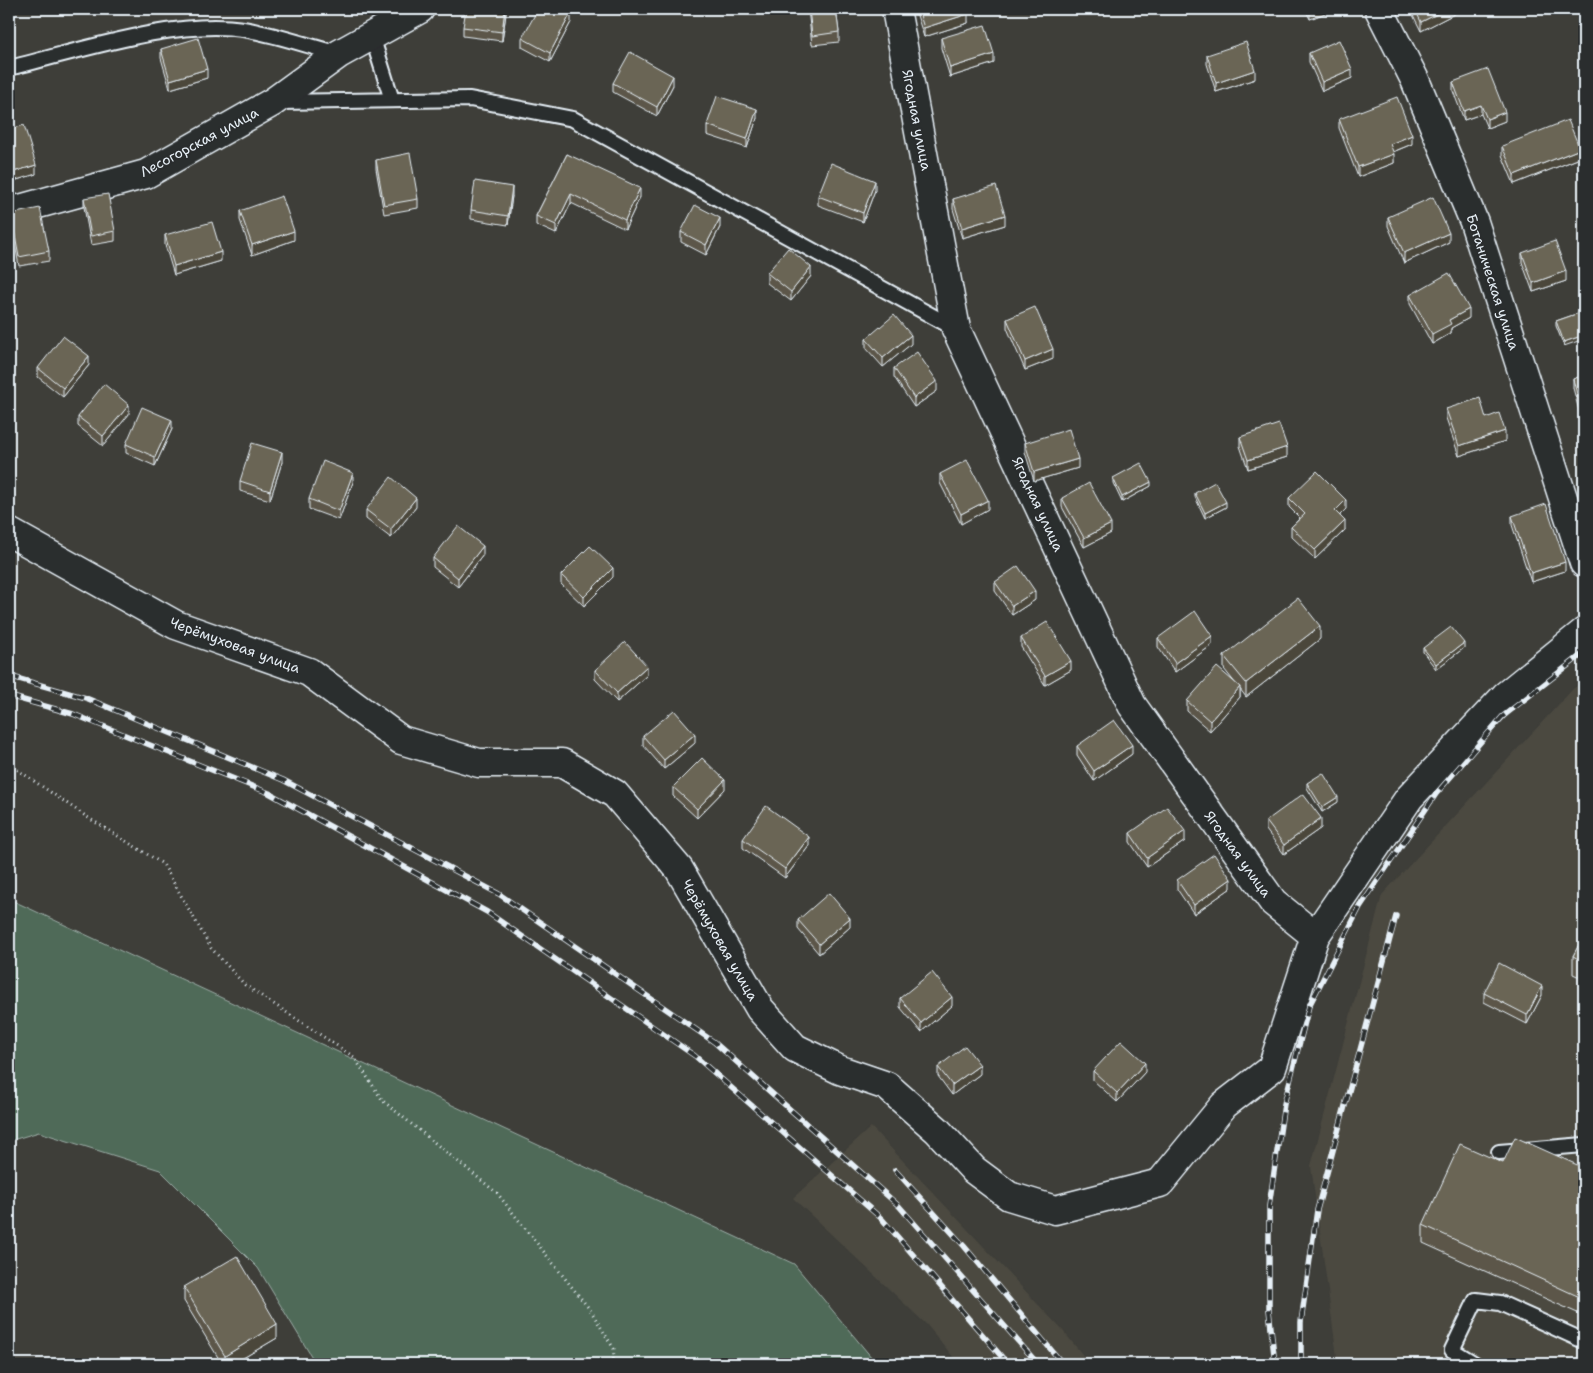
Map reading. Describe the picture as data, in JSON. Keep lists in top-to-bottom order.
{
  "streets": {
    "street": [
      "Ягодная улица",
      "Лесогорская улица",
      "Ботаническая улица",
      "Черёмуховая улица"
    ]
  },
  "crossings": [
    ["Ягодная улица", "Черёмуховая улица"]
  ]
}
